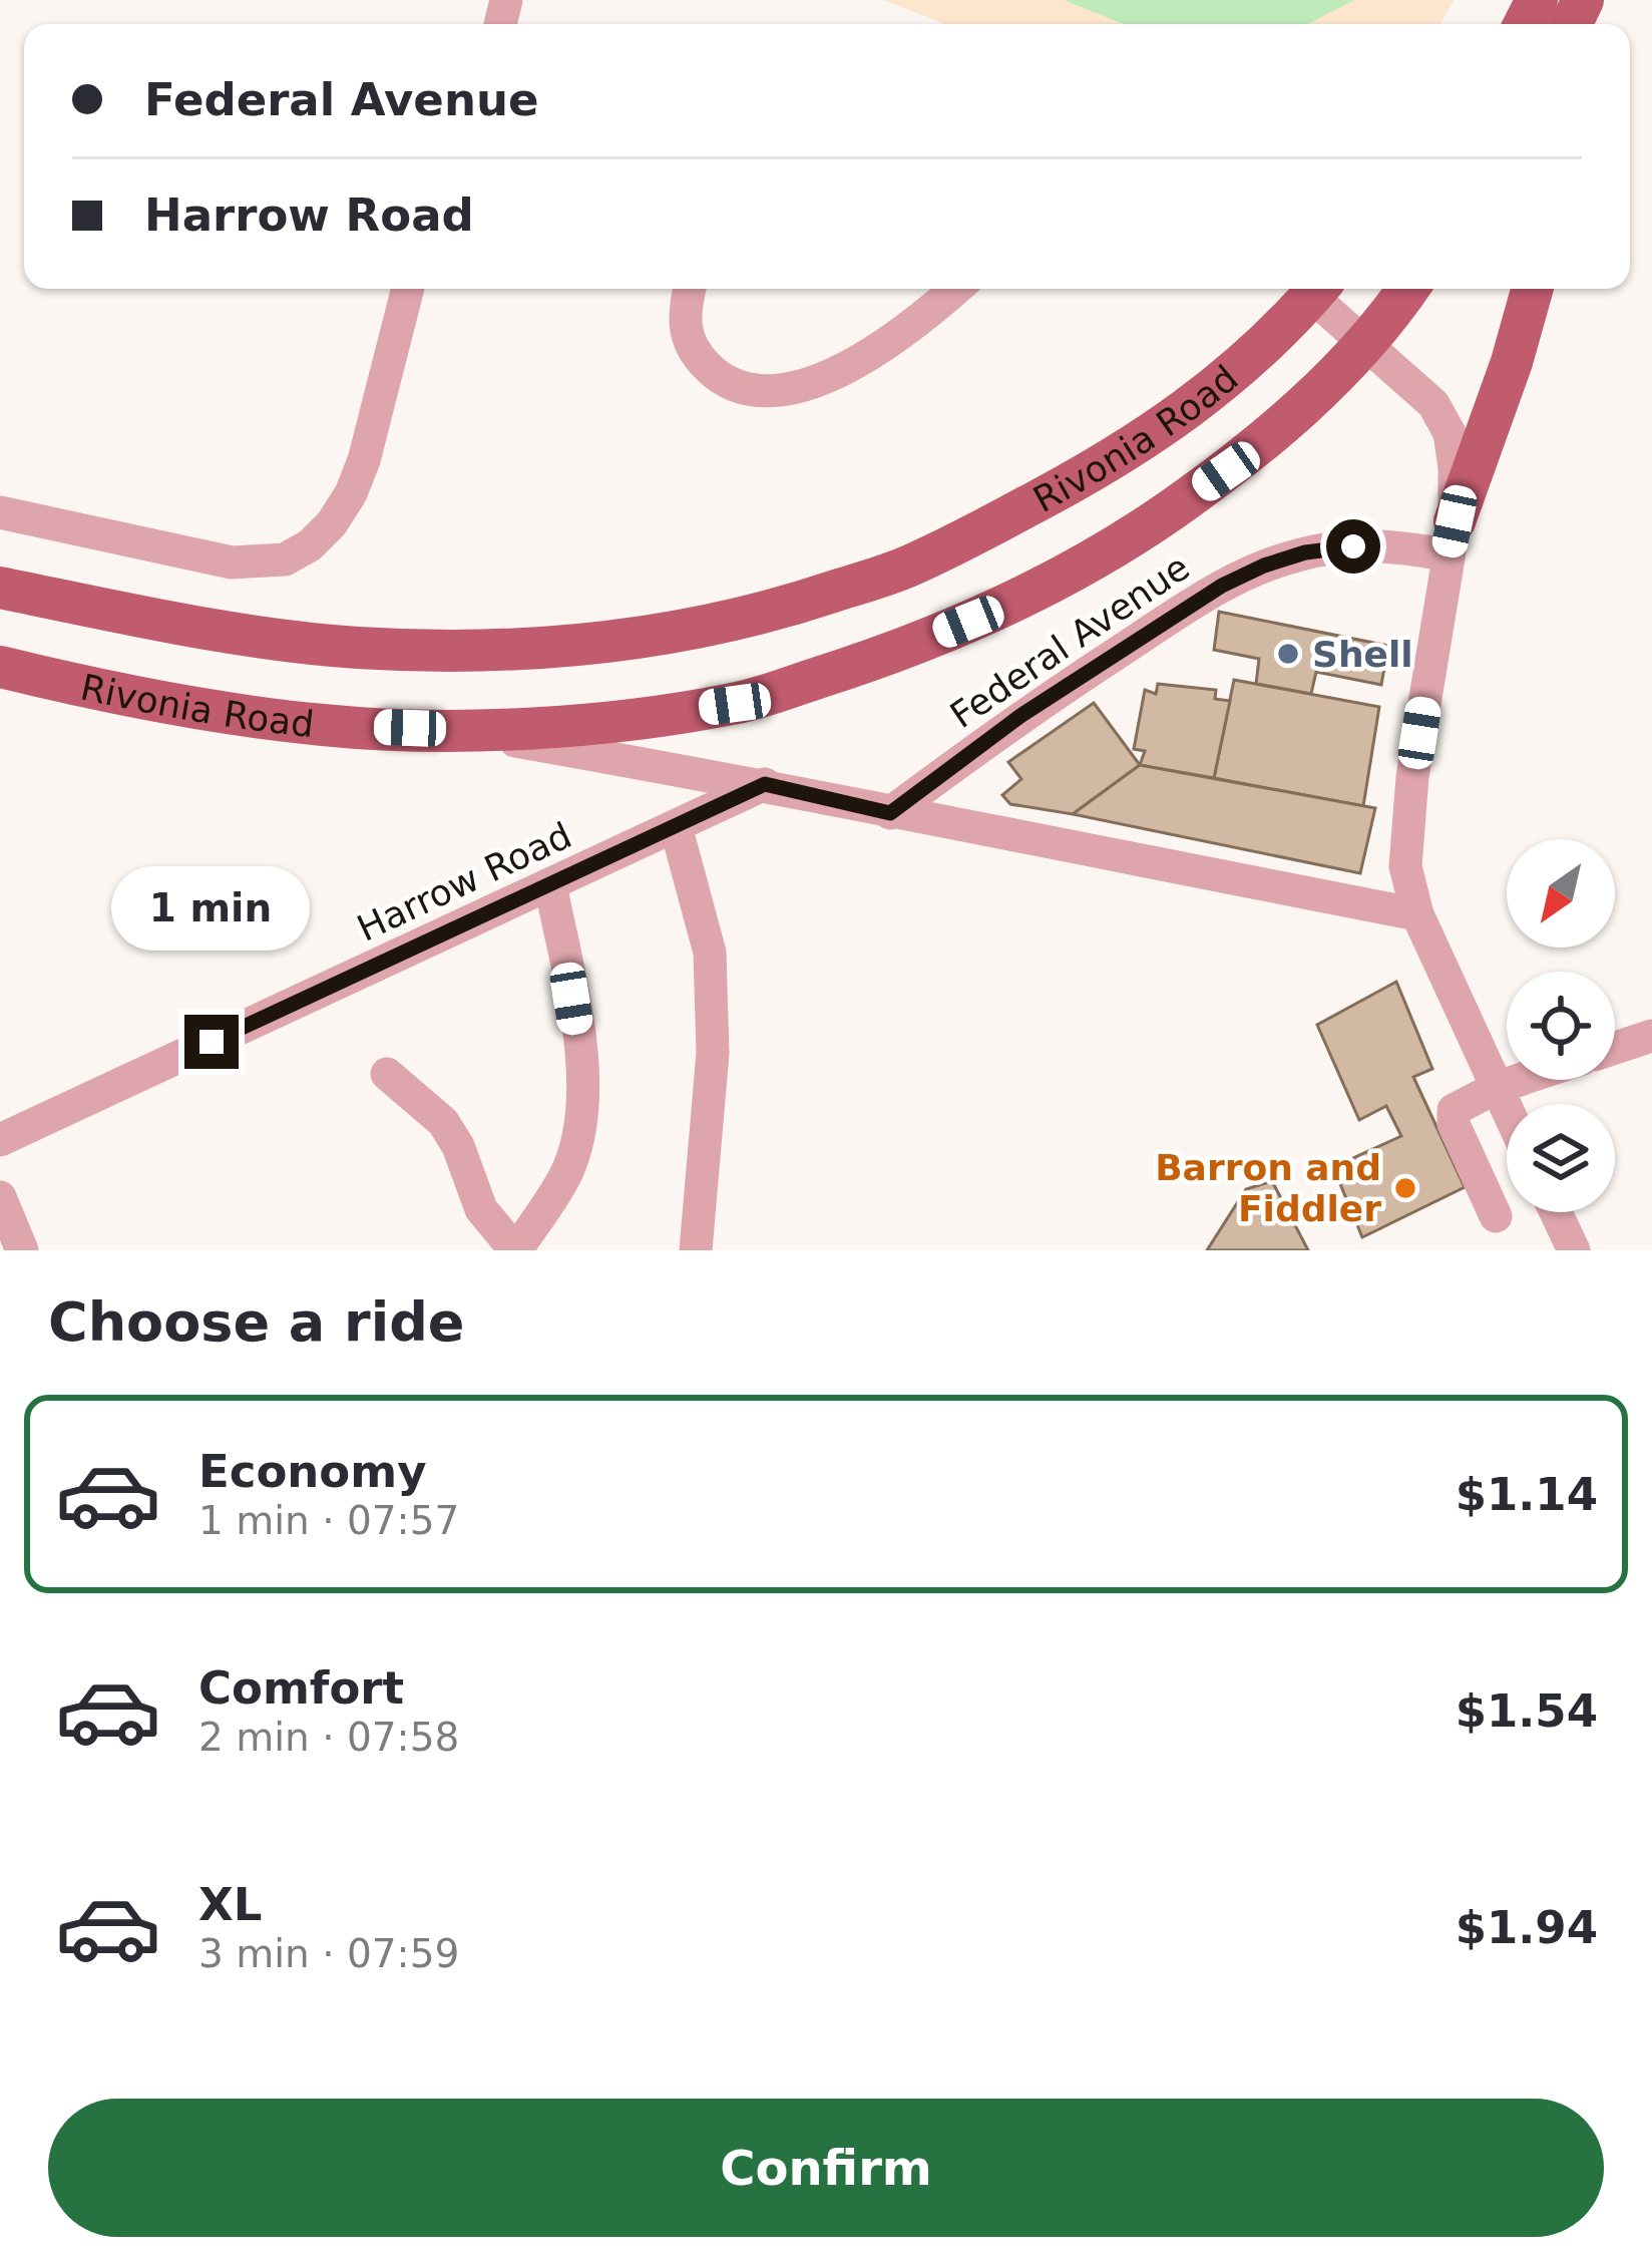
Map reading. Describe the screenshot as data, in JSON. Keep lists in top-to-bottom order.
{
  "streets": {
    "main road": ["Rivonia Road"],
    "street": ["Federal Avenue", "Harrow Road"]
  },
  "places": ["Shell", "Barron and Fiddler"],
  "north": "bottom left",
  "page": {
    "banner": ["Federal Avenue", "Harrow Road"],
    "bubble": "1 min",
    "heading": "Choose a ride",
    "list": [
      {
        "name": "Economy",
        "note": "1 min · 07:57",
        "value": "$1.14"
      },
      {
        "name": "Comfort",
        "note": "2 min · 07:58",
        "value": "$1.54"
      },
      {
        "name": "XL",
        "note": "3 min · 07:59",
        "value": "$1.94"
      }
    ],
    "buttons": "Confirm"
  }
}
